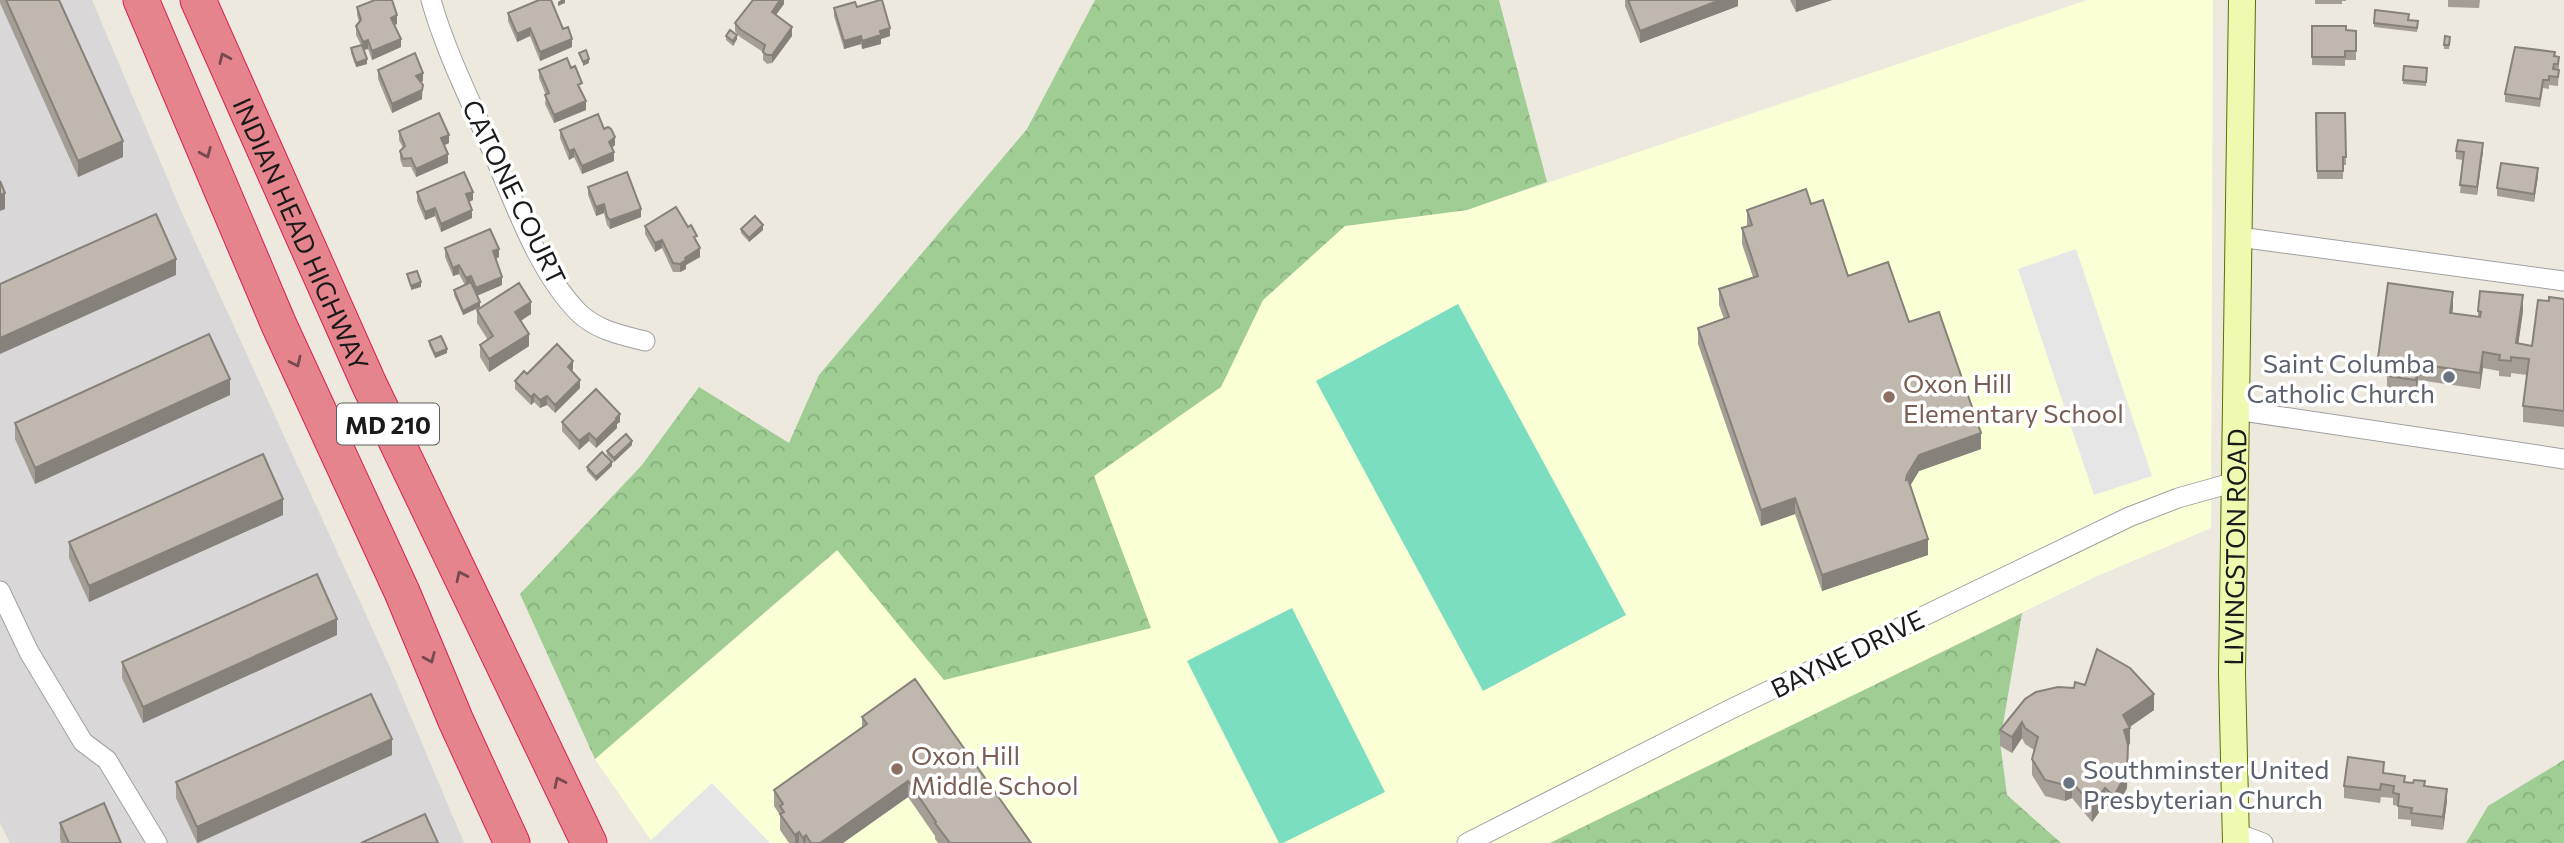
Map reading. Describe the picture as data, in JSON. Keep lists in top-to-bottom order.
{
  "streets": {
    "highway": ["INDIAN HEAD HIGHWAY", "MD 210"],
    "main road": ["LIVINGSTON ROAD"],
    "street": ["CATONE COURT", "BAYNE DRIVE"]
  },
  "crossings": [
    ["LIVINGSTON ROAD", "BAYNE DRIVE"]
  ],
  "places": [
    "Saint Columba Catholic Church",
    "Oxon Hill Elementary School",
    "Oxon Hill Middle School",
    "Southminster United Presbyterian Church"
  ]
}
